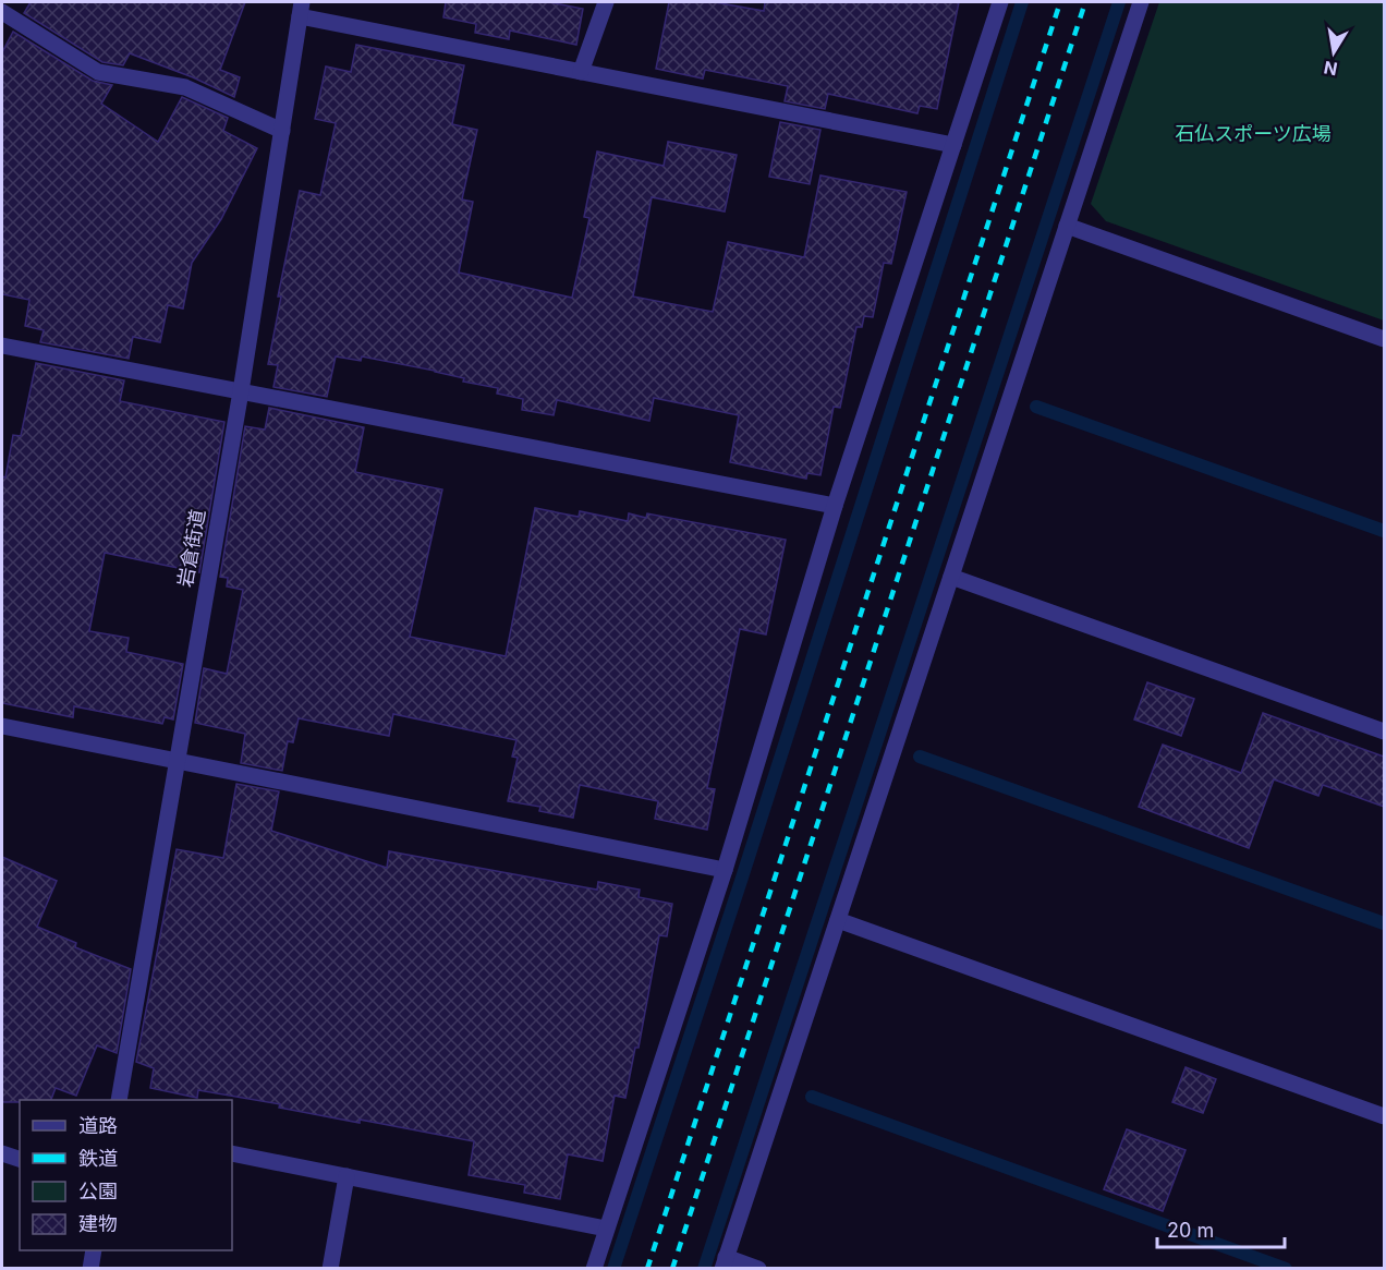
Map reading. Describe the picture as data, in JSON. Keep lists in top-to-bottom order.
{
  "streets": {
    "street": ["岩倉街道"]
  },
  "parks": ["石仏スポーツ広場"],
  "legend": [
    "道路",
    "鉄道",
    "公園",
    "建物"
  ],
  "scale_bar": "20 m",
  "north": "bottom"
}
